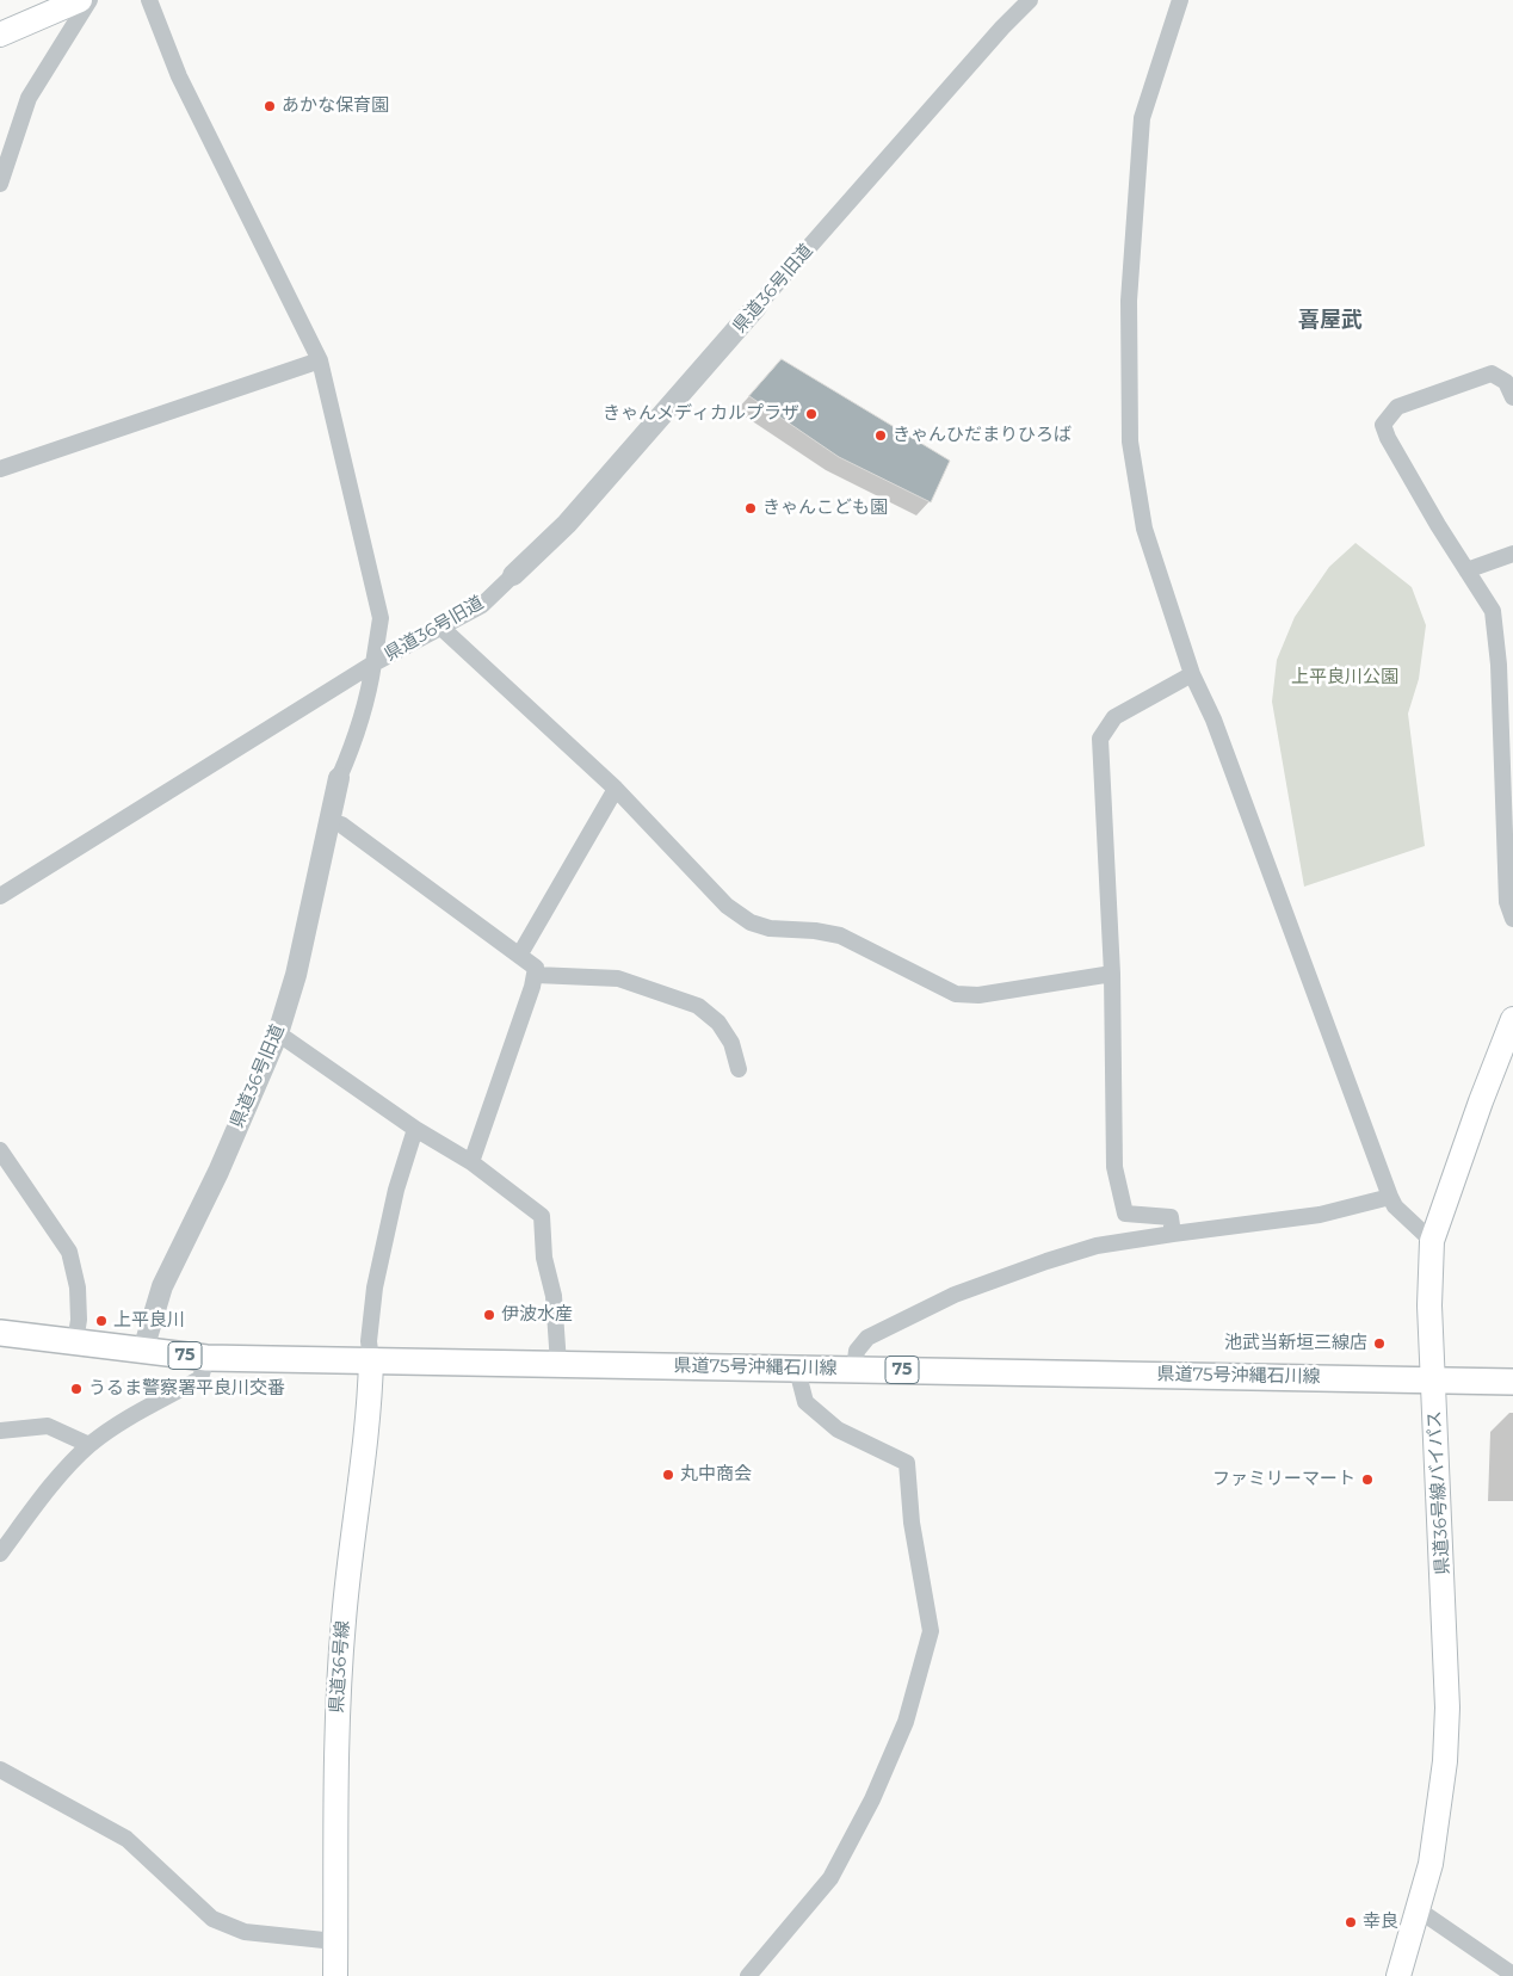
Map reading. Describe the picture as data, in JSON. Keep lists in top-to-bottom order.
{
  "streets": {
    "main road": [
      "75",
      "県道75号沖縄石川線",
      "県道36号線バイパス",
      "県道36号線"
    ],
    "street": ["県道36号旧道"]
  },
  "crossings": [
    ["県道36号旧道", "県道75号沖縄石川線"],
    ["県道75号沖縄石川線", "県道36号線バイパス"],
    ["県道75号沖縄石川線", "県道36号線"]
  ],
  "districts": ["喜屋武"],
  "parks": ["上平良川公園"],
  "places": [
    "あかな保育園",
    "きゃんメディカルプラザ",
    "きゃんひだまりひろば",
    "きゃんこども園",
    "伊波水産",
    "上平良川",
    "池武当新垣三線店",
    "うるま警察署平良川交番",
    "丸中商会",
    "ファミリーマート",
    "幸良"
  ]
}
